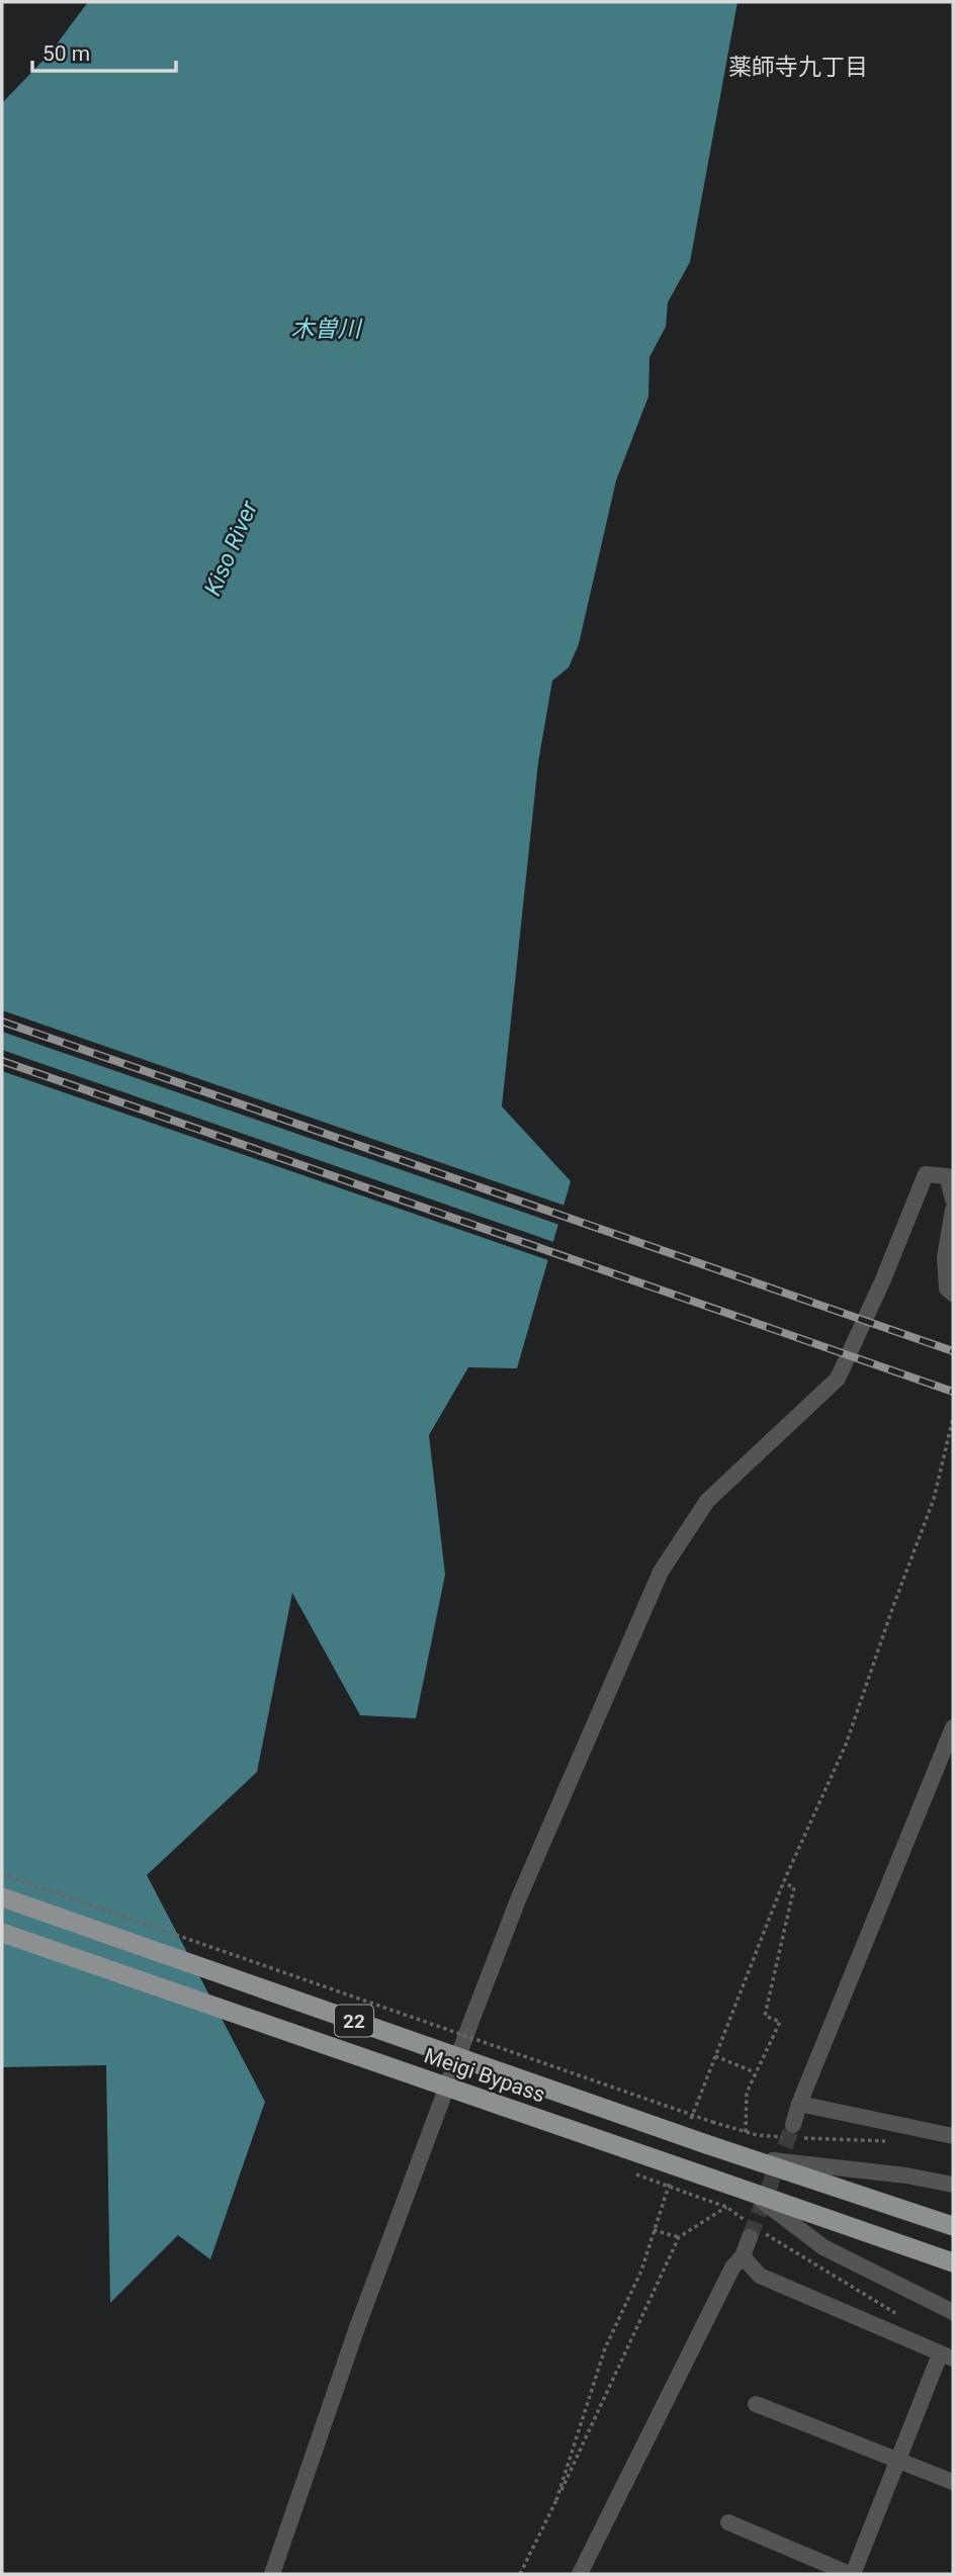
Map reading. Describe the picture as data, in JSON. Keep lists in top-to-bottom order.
{
  "streets": {
    "highway": ["22", "Meigi Bypass"]
  },
  "districts": ["薬師寺九丁目"],
  "water": ["木曽川", "Kiso River"],
  "scale_bar": "50 m"
}
